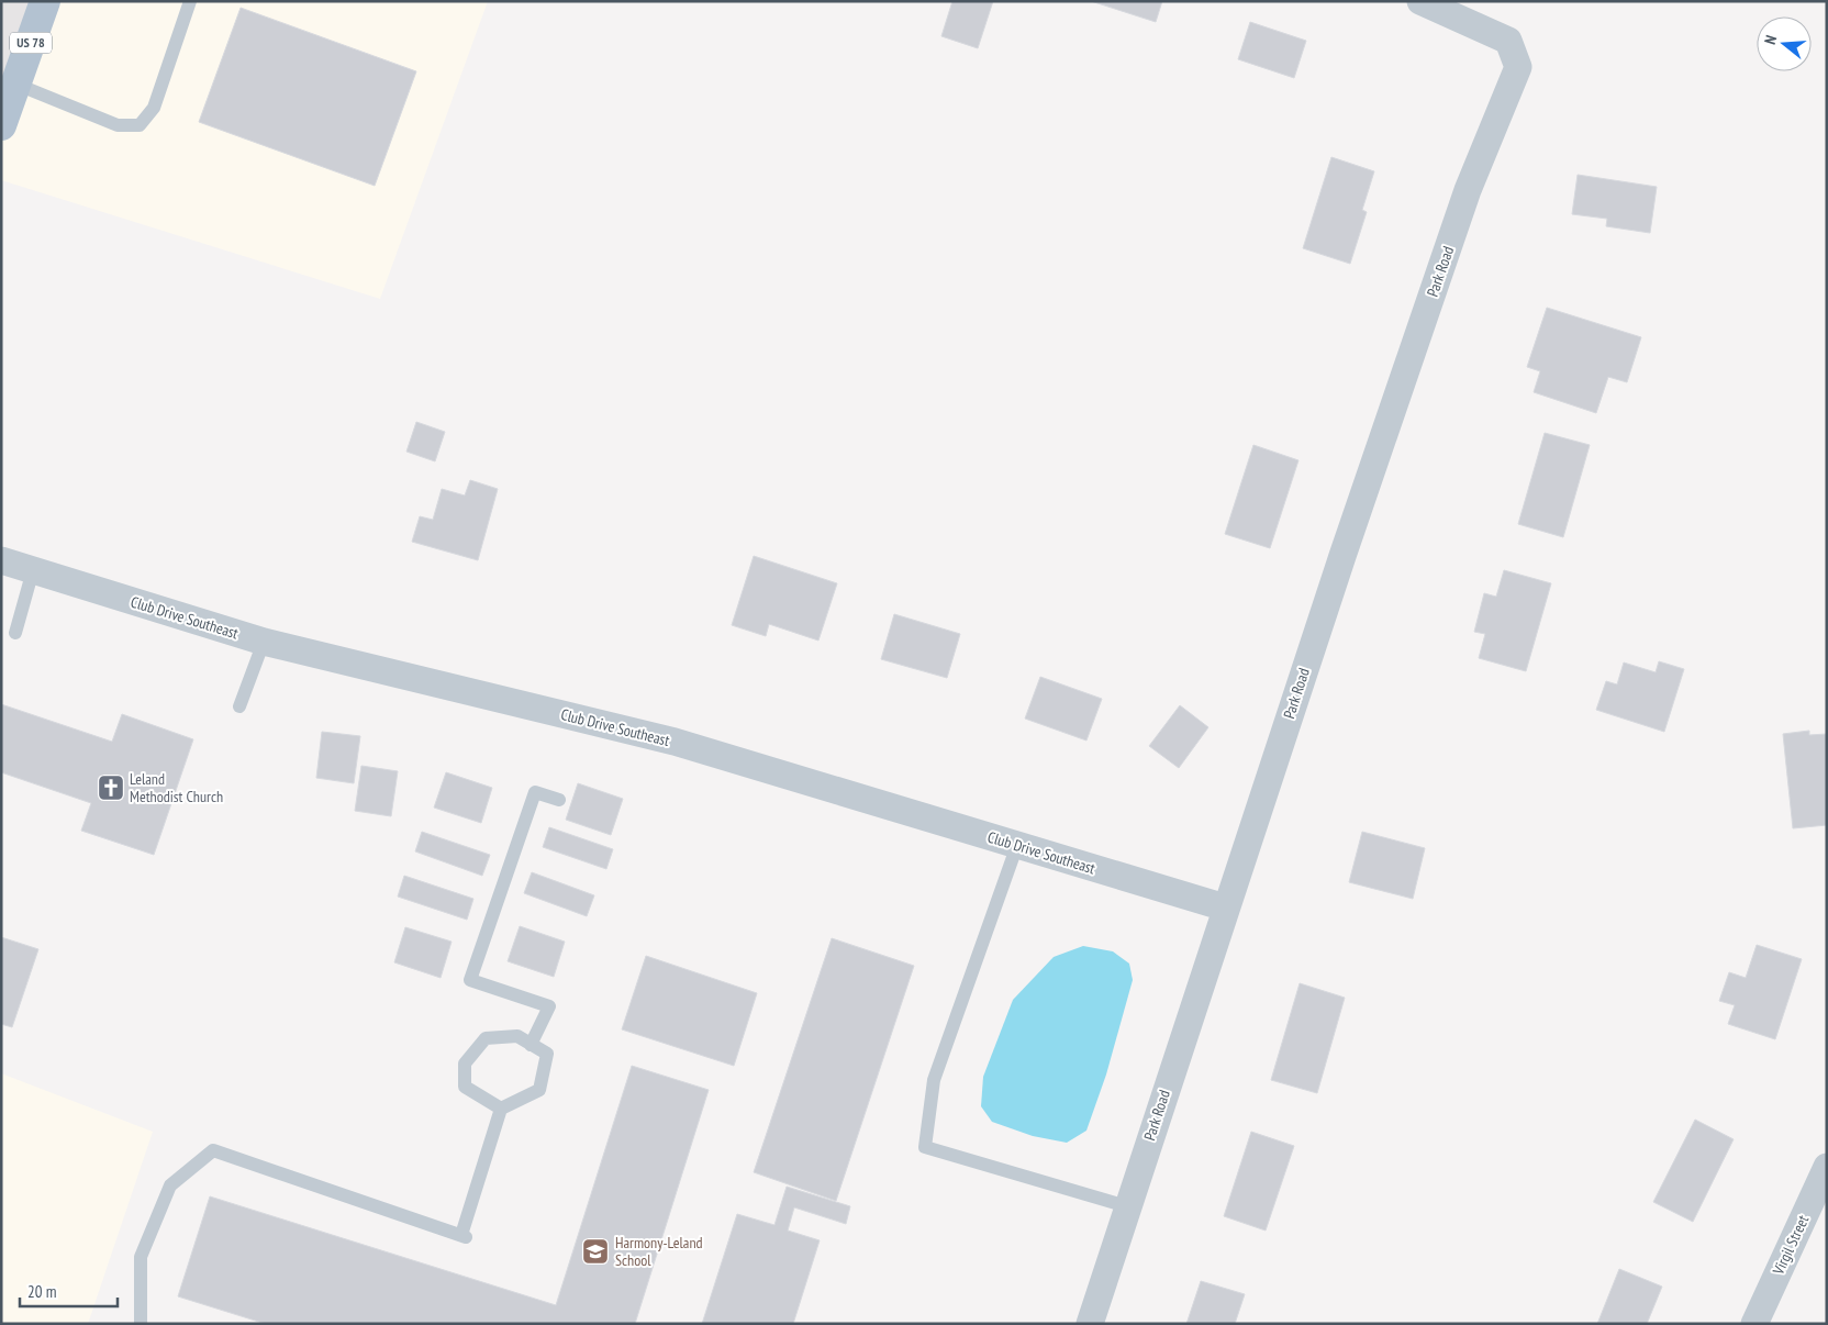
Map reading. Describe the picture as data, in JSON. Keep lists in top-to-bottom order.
{
  "streets": {
    "main road": ["US 78"],
    "street": ["Park Road", "Club Drive Southeast", "Virgil Street"]
  },
  "crossings": [
    ["Park Road", "Club Drive Southeast"]
  ],
  "places": {
    "church": ["Leland Methodist Church"],
    "school or university": ["Harmony-Leland School"]
  },
  "scale_bar": "20 m",
  "north": "left"
}
